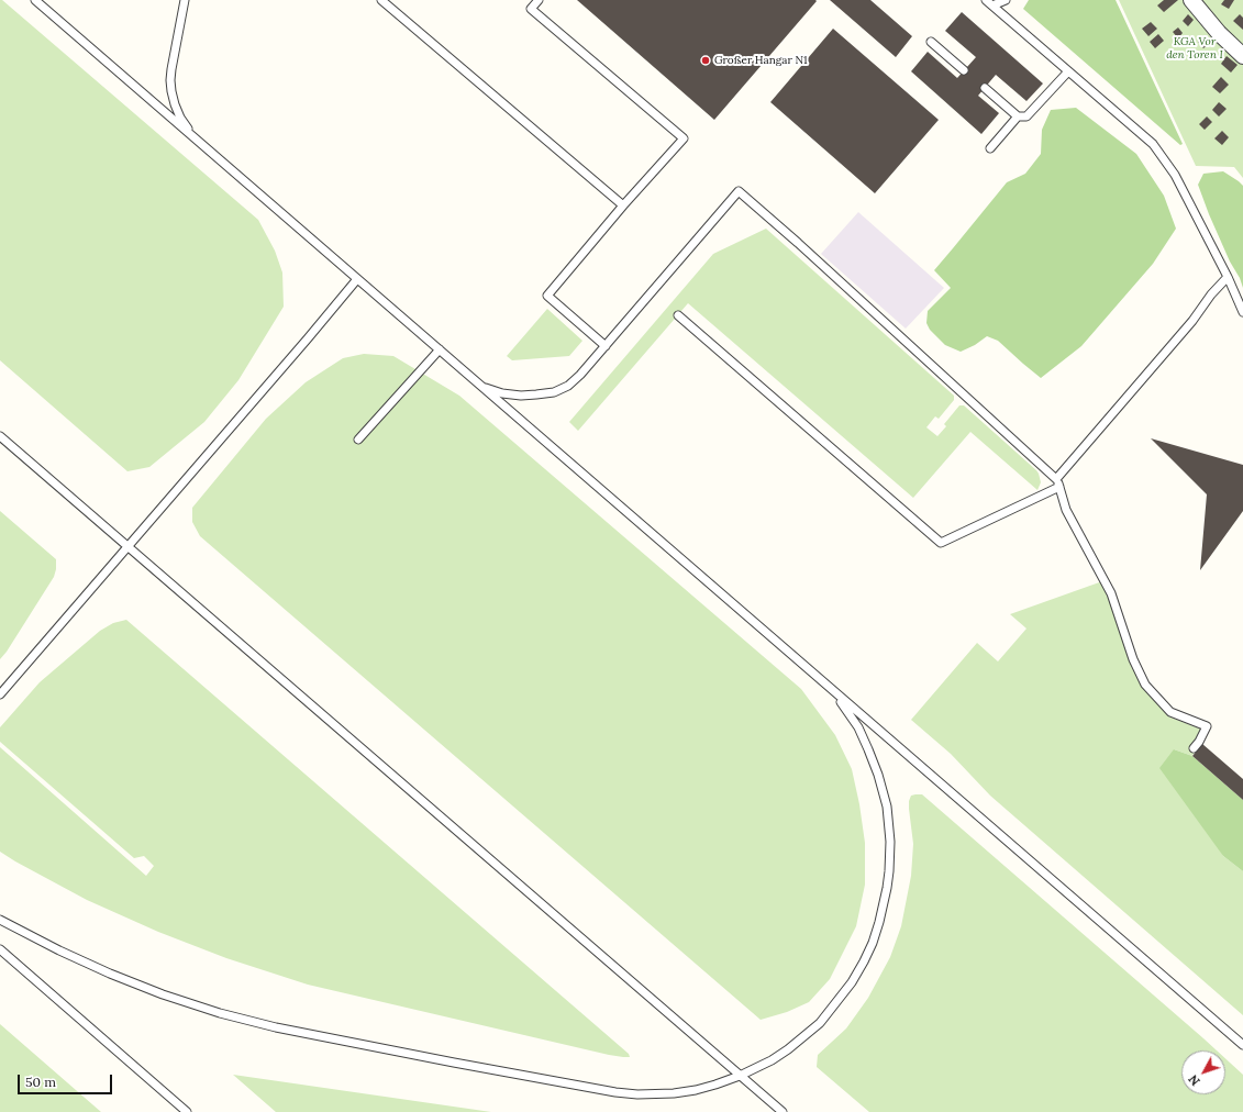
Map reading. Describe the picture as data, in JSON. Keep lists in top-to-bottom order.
{
  "parks": ["KGA Vor den Toren I"],
  "places": ["Großer Hangar N1"],
  "scale_bar": "50 m",
  "north": "bottom left"
}
